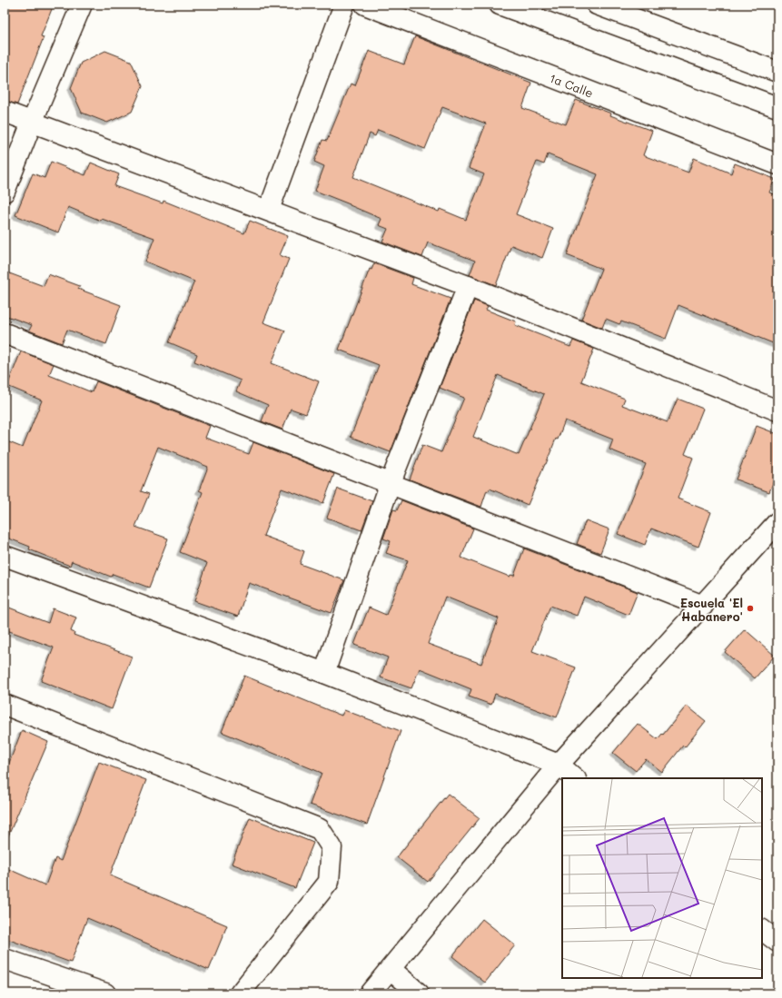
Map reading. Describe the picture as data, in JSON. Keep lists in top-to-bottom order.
{
  "streets": {
    "street": ["1a Calle"]
  },
  "places": ["Escuela 'El Habanero'"]
}
